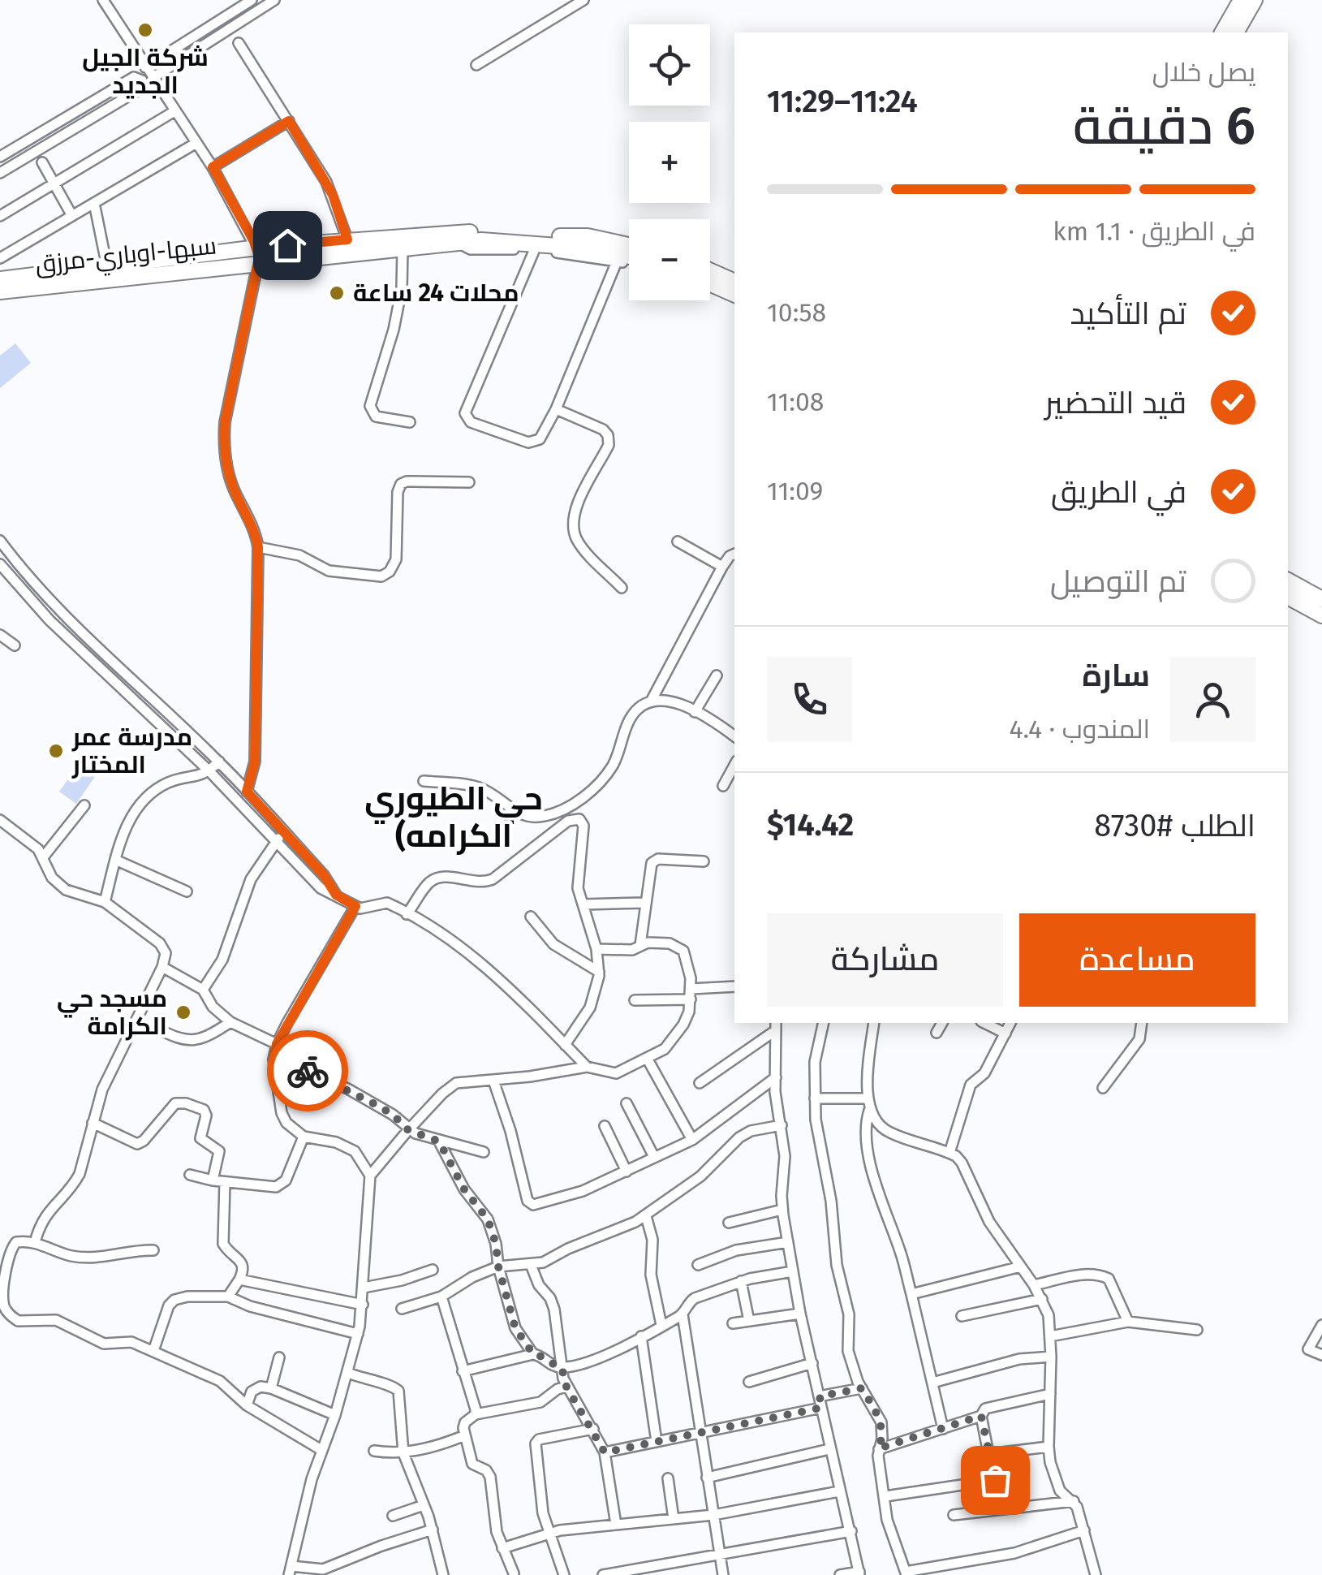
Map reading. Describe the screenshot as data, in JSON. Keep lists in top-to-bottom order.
{
  "streets": {
    "main road": ["سبها-اوباري-مرزق"]
  },
  "districts": ["حي الطيوري (الكرامه"],
  "places": [
    "شركة الجيل الجديد",
    "محلات 24 ساعة",
    "مدرسة عمر المختار",
    "مسجد حي الكرامة"
  ],
  "page": {
    "map_buttons": ["+", "−"],
    "heading": ["6 دقيقة", "يصل خلال", "11:24–11:29"],
    "panel": [
      "سارة",
      "المندوب · 4.4",
      "الطلب #8730",
      "$14.42"
    ],
    "bar": "في الطريق · 1.1 km",
    "list": [
      ["تم التأكيد", "10:58"],
      ["قيد التحضير", "11:08"],
      ["في الطريق", "11:09"],
      "تم التوصيل"
    ],
    "buttons": ["مساعدة", "مشاركة"]
  }
}
